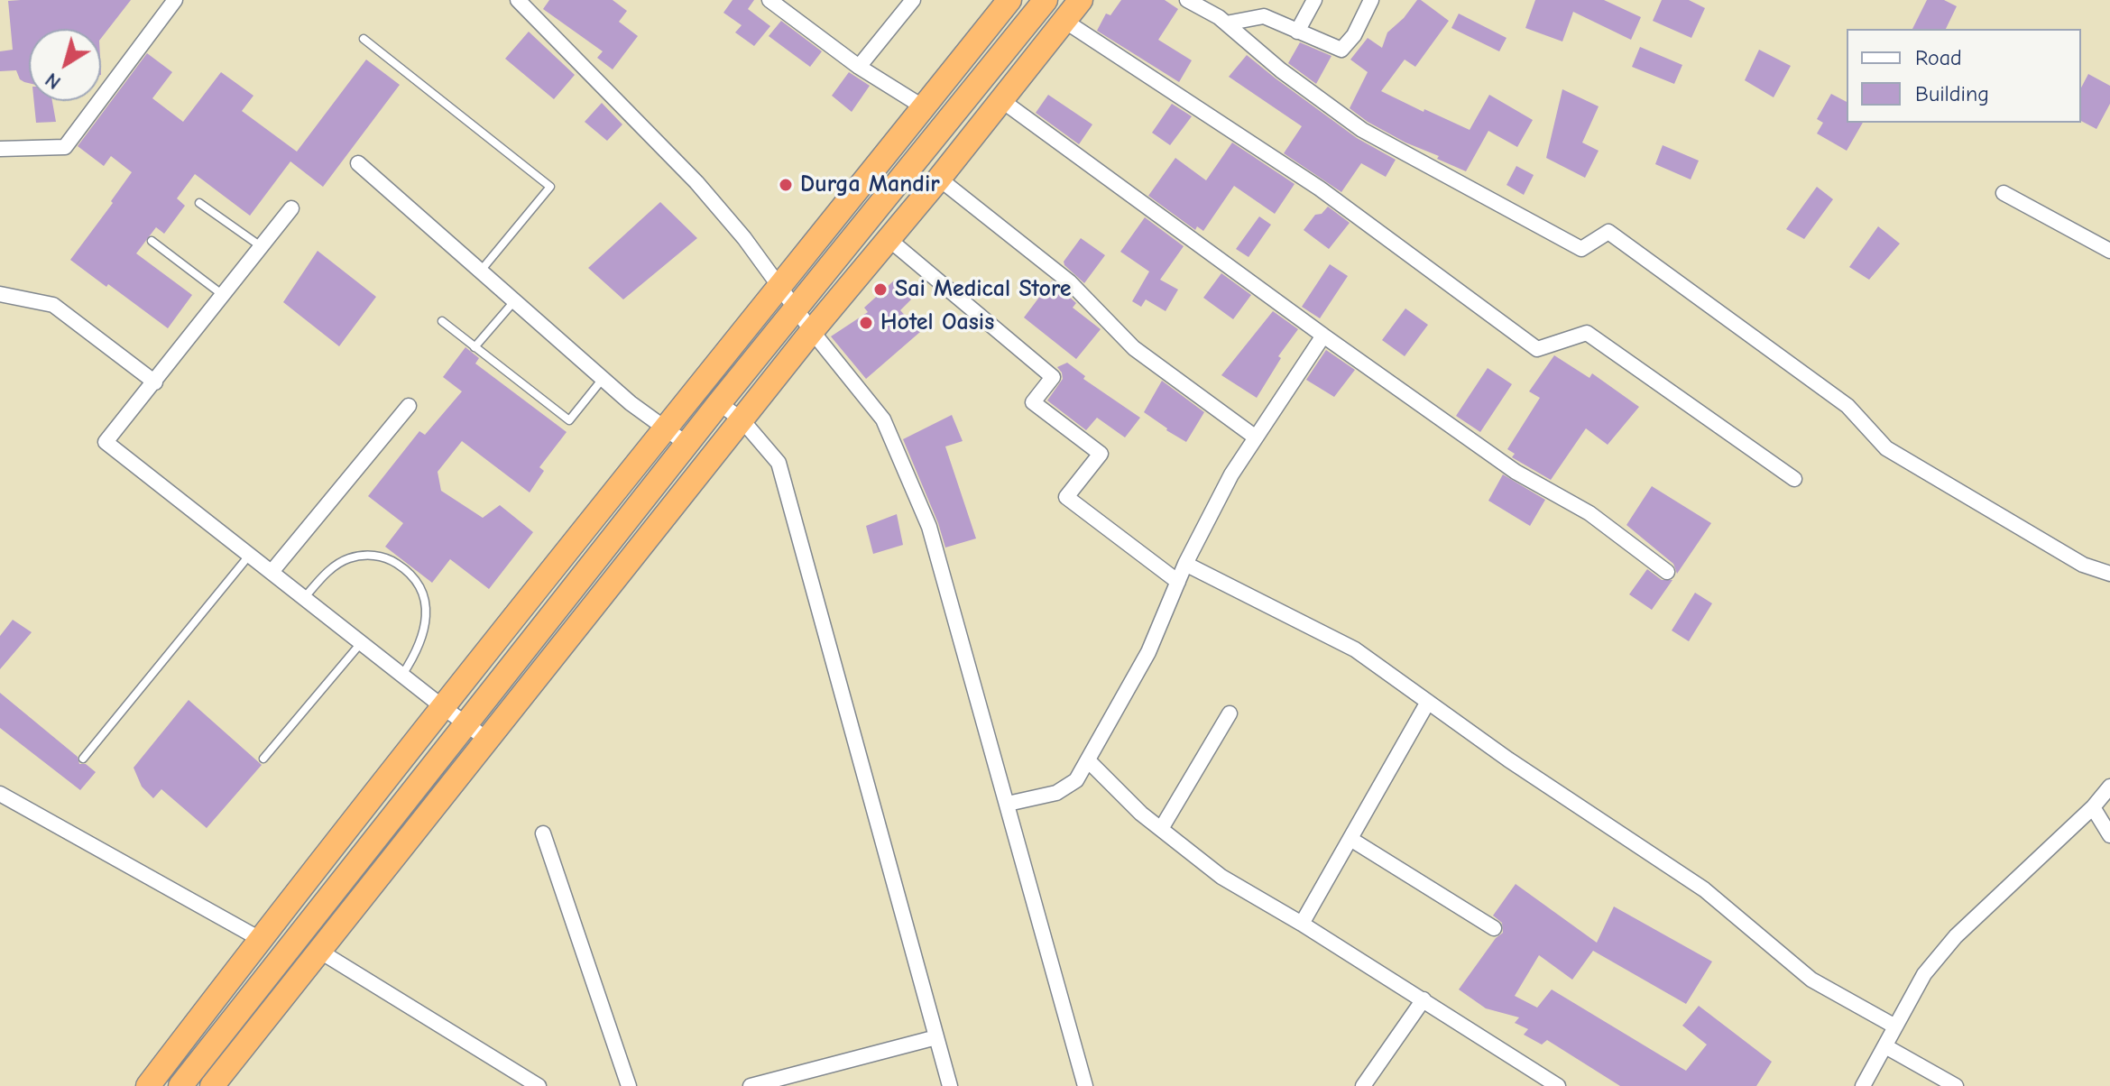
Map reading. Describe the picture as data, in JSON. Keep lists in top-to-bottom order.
{
  "places": ["Durga Mandir", "Sai Medical Store", "Hotel Oasis"],
  "legend": ["Road", "Building"],
  "north": "bottom left"
}
